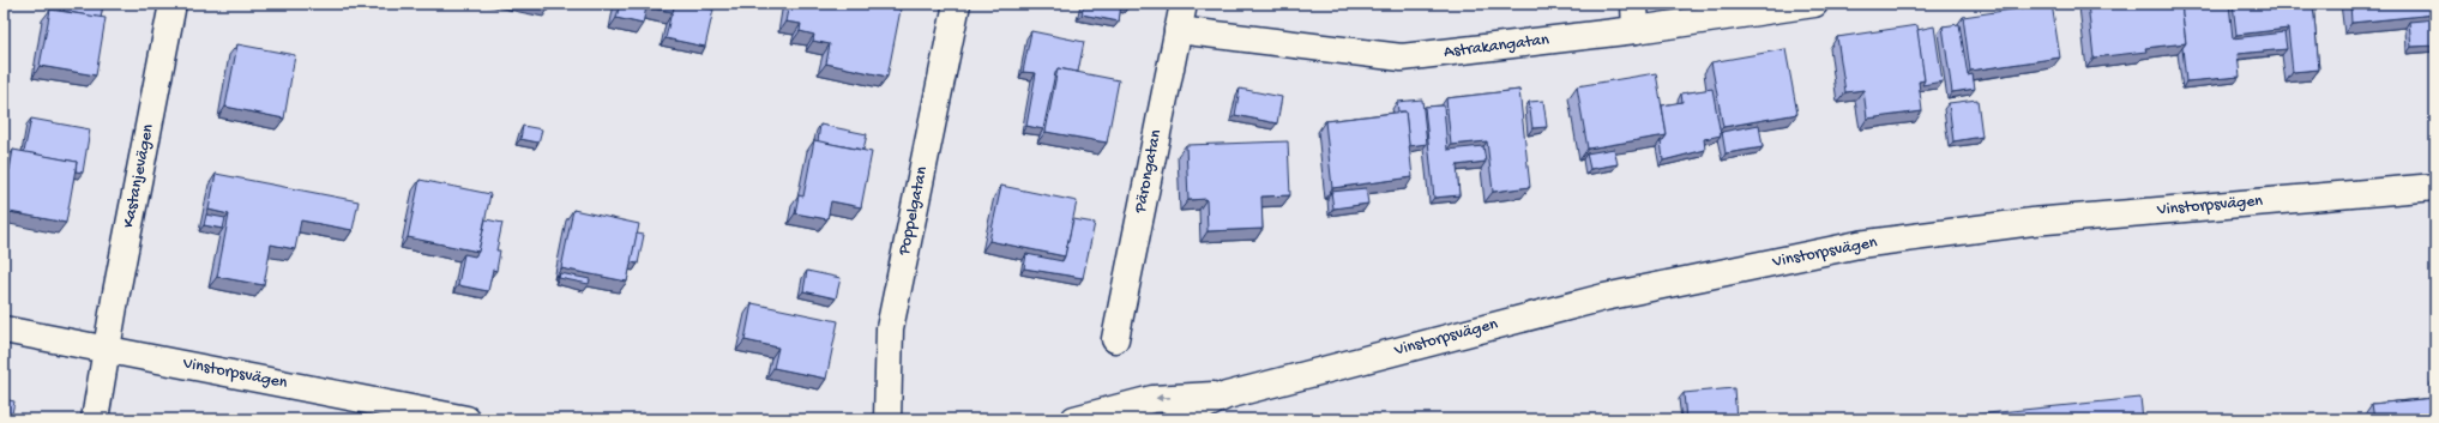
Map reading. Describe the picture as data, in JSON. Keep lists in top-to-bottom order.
{
  "streets": {
    "street": [
      "Astrakangatan",
      "Pärongatan",
      "Kastanjevägen",
      "Vinstorpsvägen",
      "Poppelgatan"
    ]
  },
  "crossings": [
    ["Astrakangatan", "Pärongatan"],
    ["Kastanjevägen", "Vinstorpsvägen"]
  ]
}
